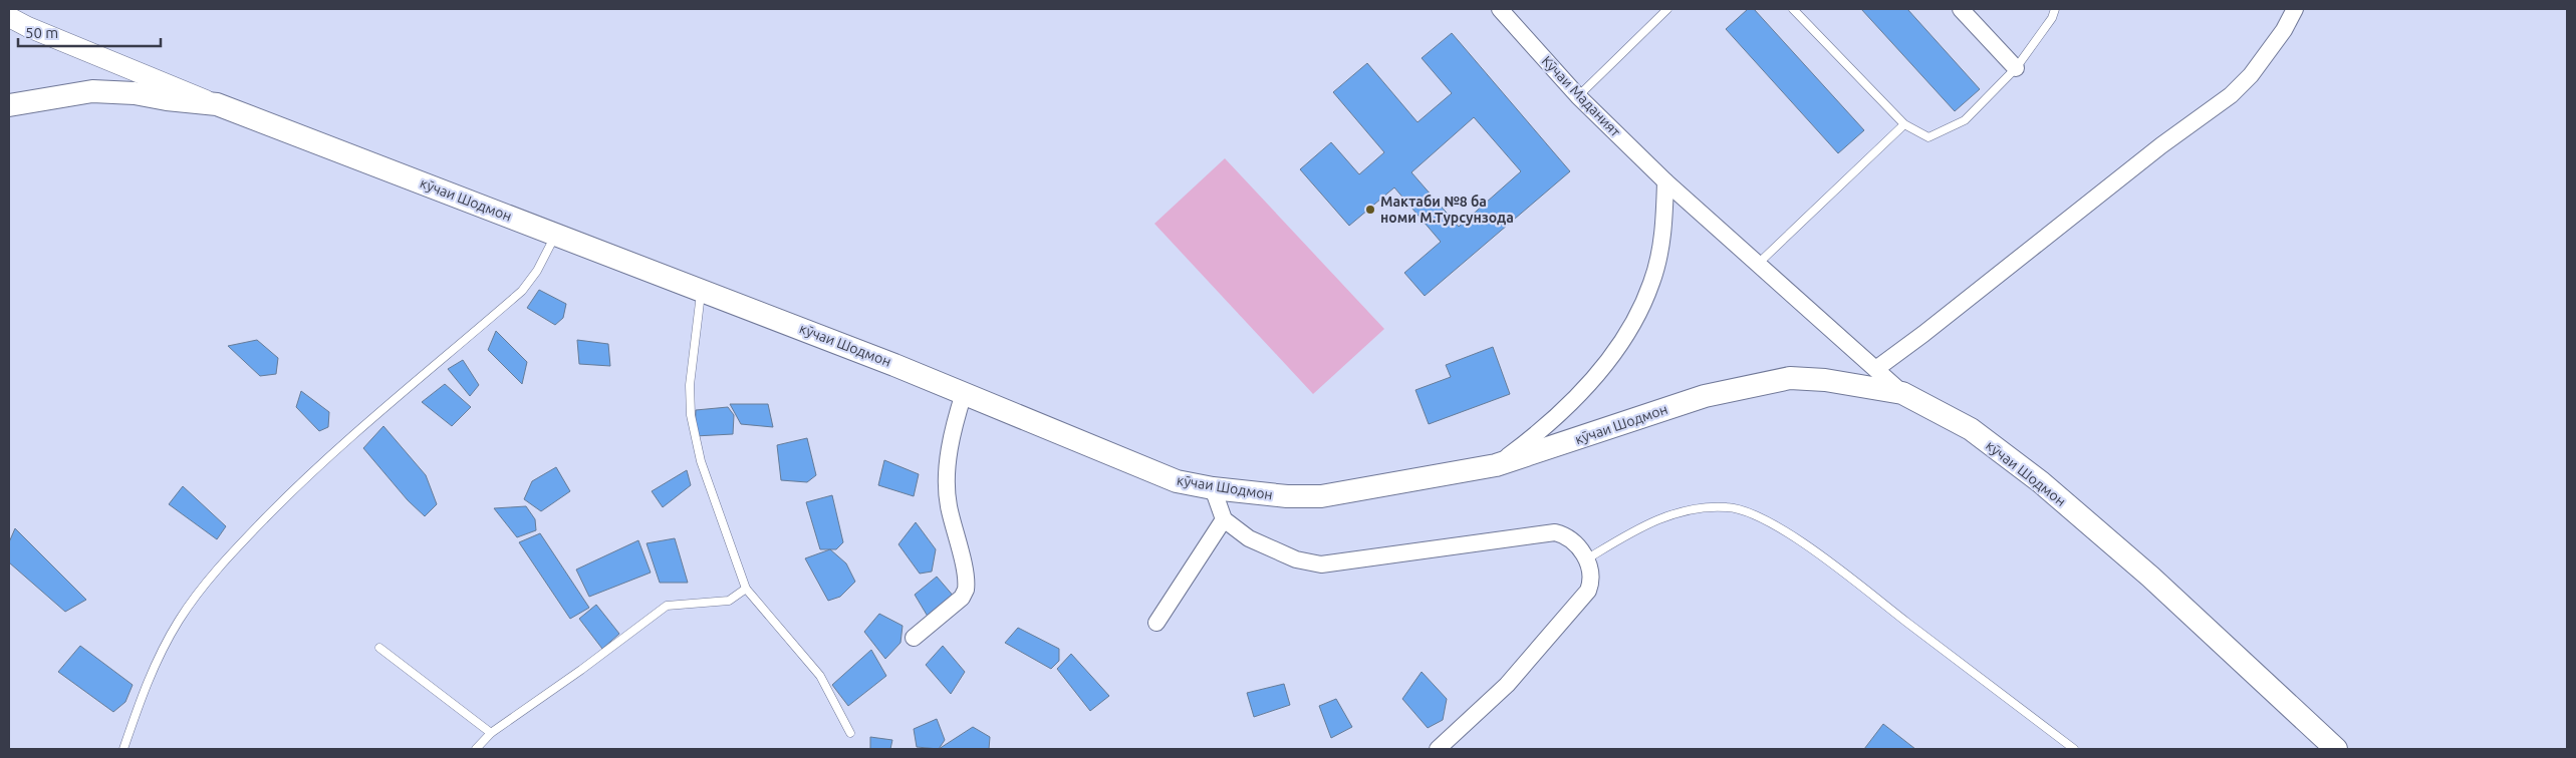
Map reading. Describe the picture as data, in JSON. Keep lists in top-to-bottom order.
{
  "streets": {
    "main road": ["кӯчаи Шодмон"],
    "street": ["Кӯчаи Маданият"]
  },
  "crossings": [
    ["Кӯчаи Маданият", "кӯчаи Шодмон"]
  ],
  "places": ["Мактаби №8 ба номи М.Турсунзода"],
  "scale_bar": "50 m"
}
